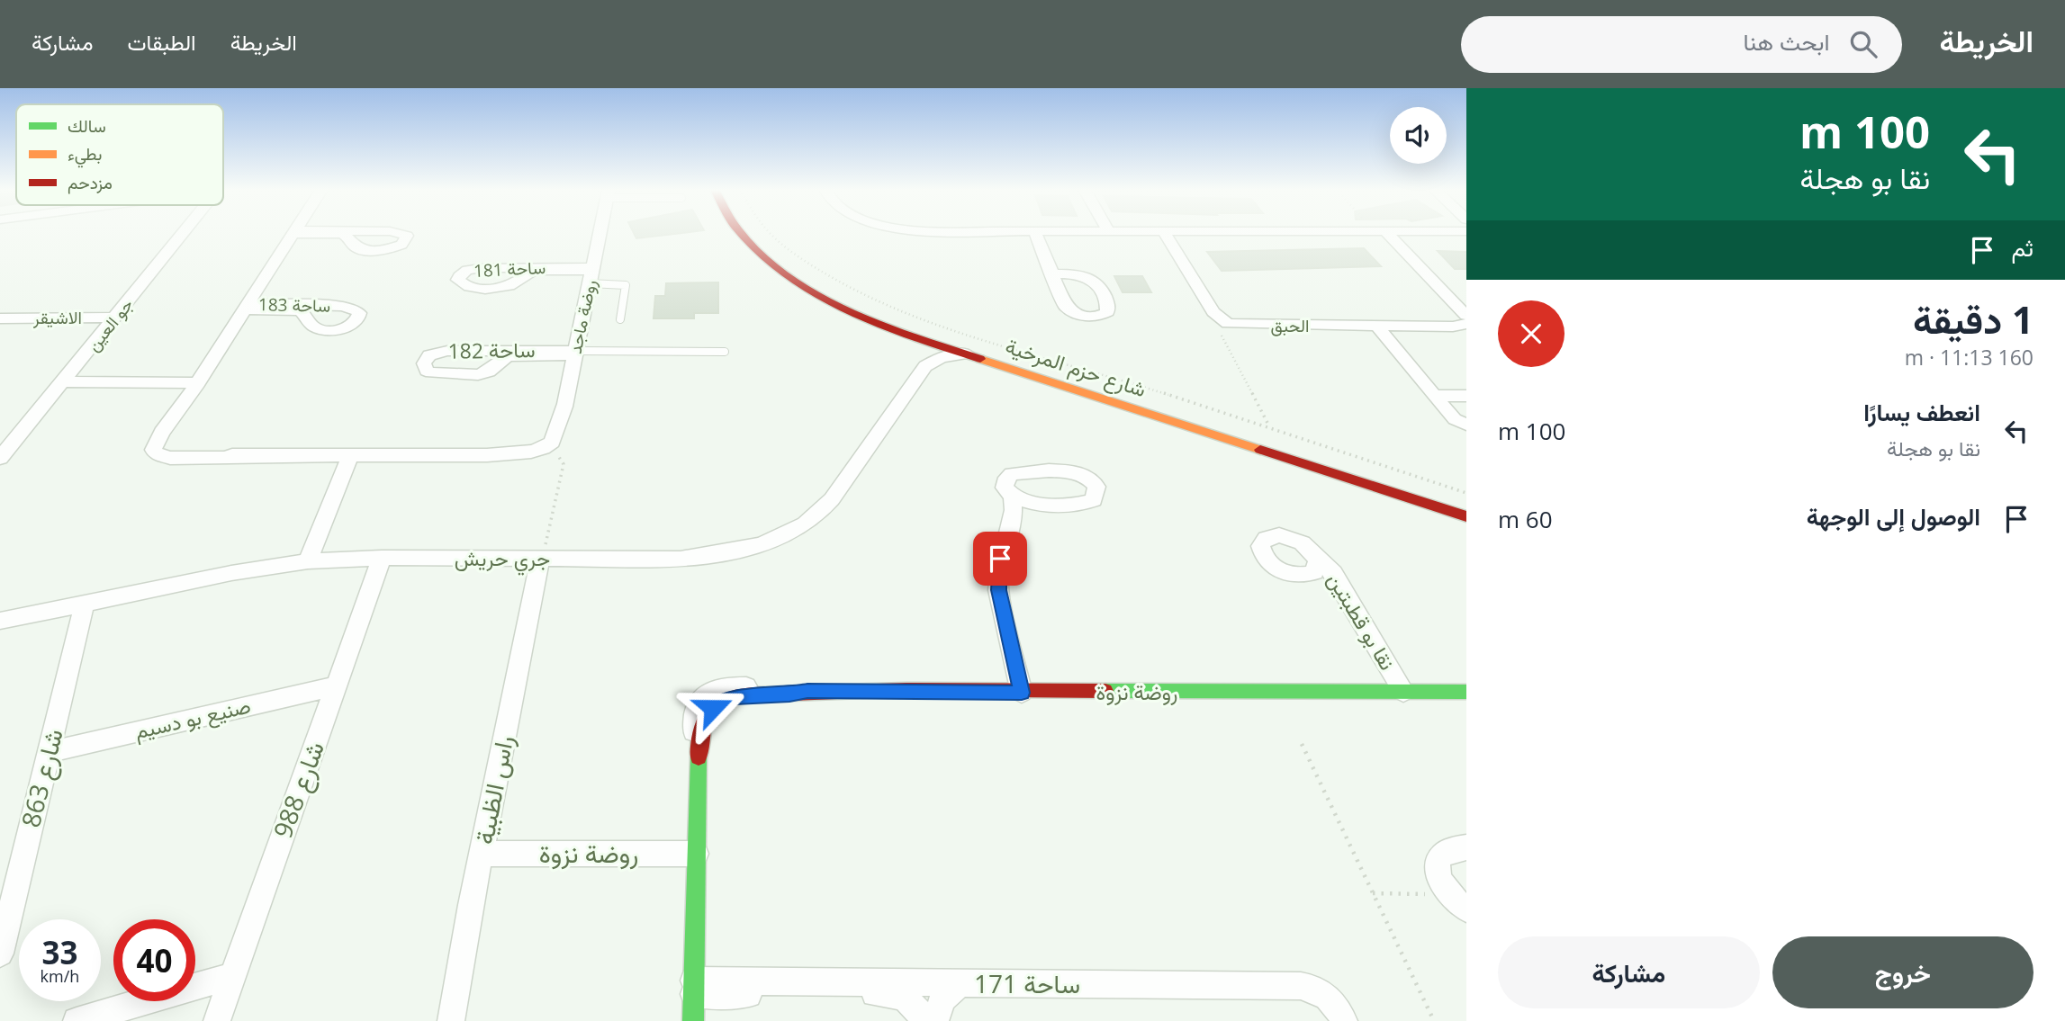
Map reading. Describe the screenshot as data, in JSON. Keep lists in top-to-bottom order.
{
  "streets": {
    "street": [
      "ساحة 181",
      "ساحة 183",
      "روضة ماجد",
      "الاشيقر",
      "جو العين",
      "الحبق",
      "ساحة 182",
      "شارع حزم المرخية",
      "جري حريش",
      "نقا بو قطبتين",
      "روضة نزوة",
      "صنيع بو دسيم",
      "شارع 863",
      "شارع 988",
      "راس الظبية",
      "ساحة 171"
    ]
  },
  "crossings": [
    ["ساحة 181", "روضة ماجد"],
    ["ساحة 183", "روضة ماجد"],
    ["روضة ماجد", "ساحة 182"],
    ["الاشيقر", "جو العين"],
    ["جري حريش", "شارع 863"],
    ["جري حريش", "شارع 988"],
    ["جري حريش", "راس الظبية"],
    ["نقا بو قطبتين", "روضة نزوة"],
    ["روضة نزوة", "راس الظبية"],
    ["روضة نزوة", "ساحة 171"],
    ["صنيع بو دسيم", "شارع 863"],
    ["صنيع بو دسيم", "شارع 988"]
  ],
  "legend": ["سالك", "بطيء", "مزدحم"],
  "page": {
    "header": "الخريطة",
    "search": "ابحث هنا",
    "nav": ["الخريطة", "الطبقات", "مشاركة"],
    "turn": ["100 m", "نقا بو هجلة"],
    "then": "ثم",
    "heading": ["1 دقيقة", "160 m · 11:13"],
    "list": [
      {
        "name": "انعطف يسارًا",
        "note": "نقا بو هجلة",
        "value": "100 m"
      },
      {
        "name": "الوصول إلى الوجهة",
        "value": "60 m"
      }
    ],
    "speed": "33 km/h",
    "limit": "40",
    "buttons": ["خروج", "مشاركة"]
  }
}
